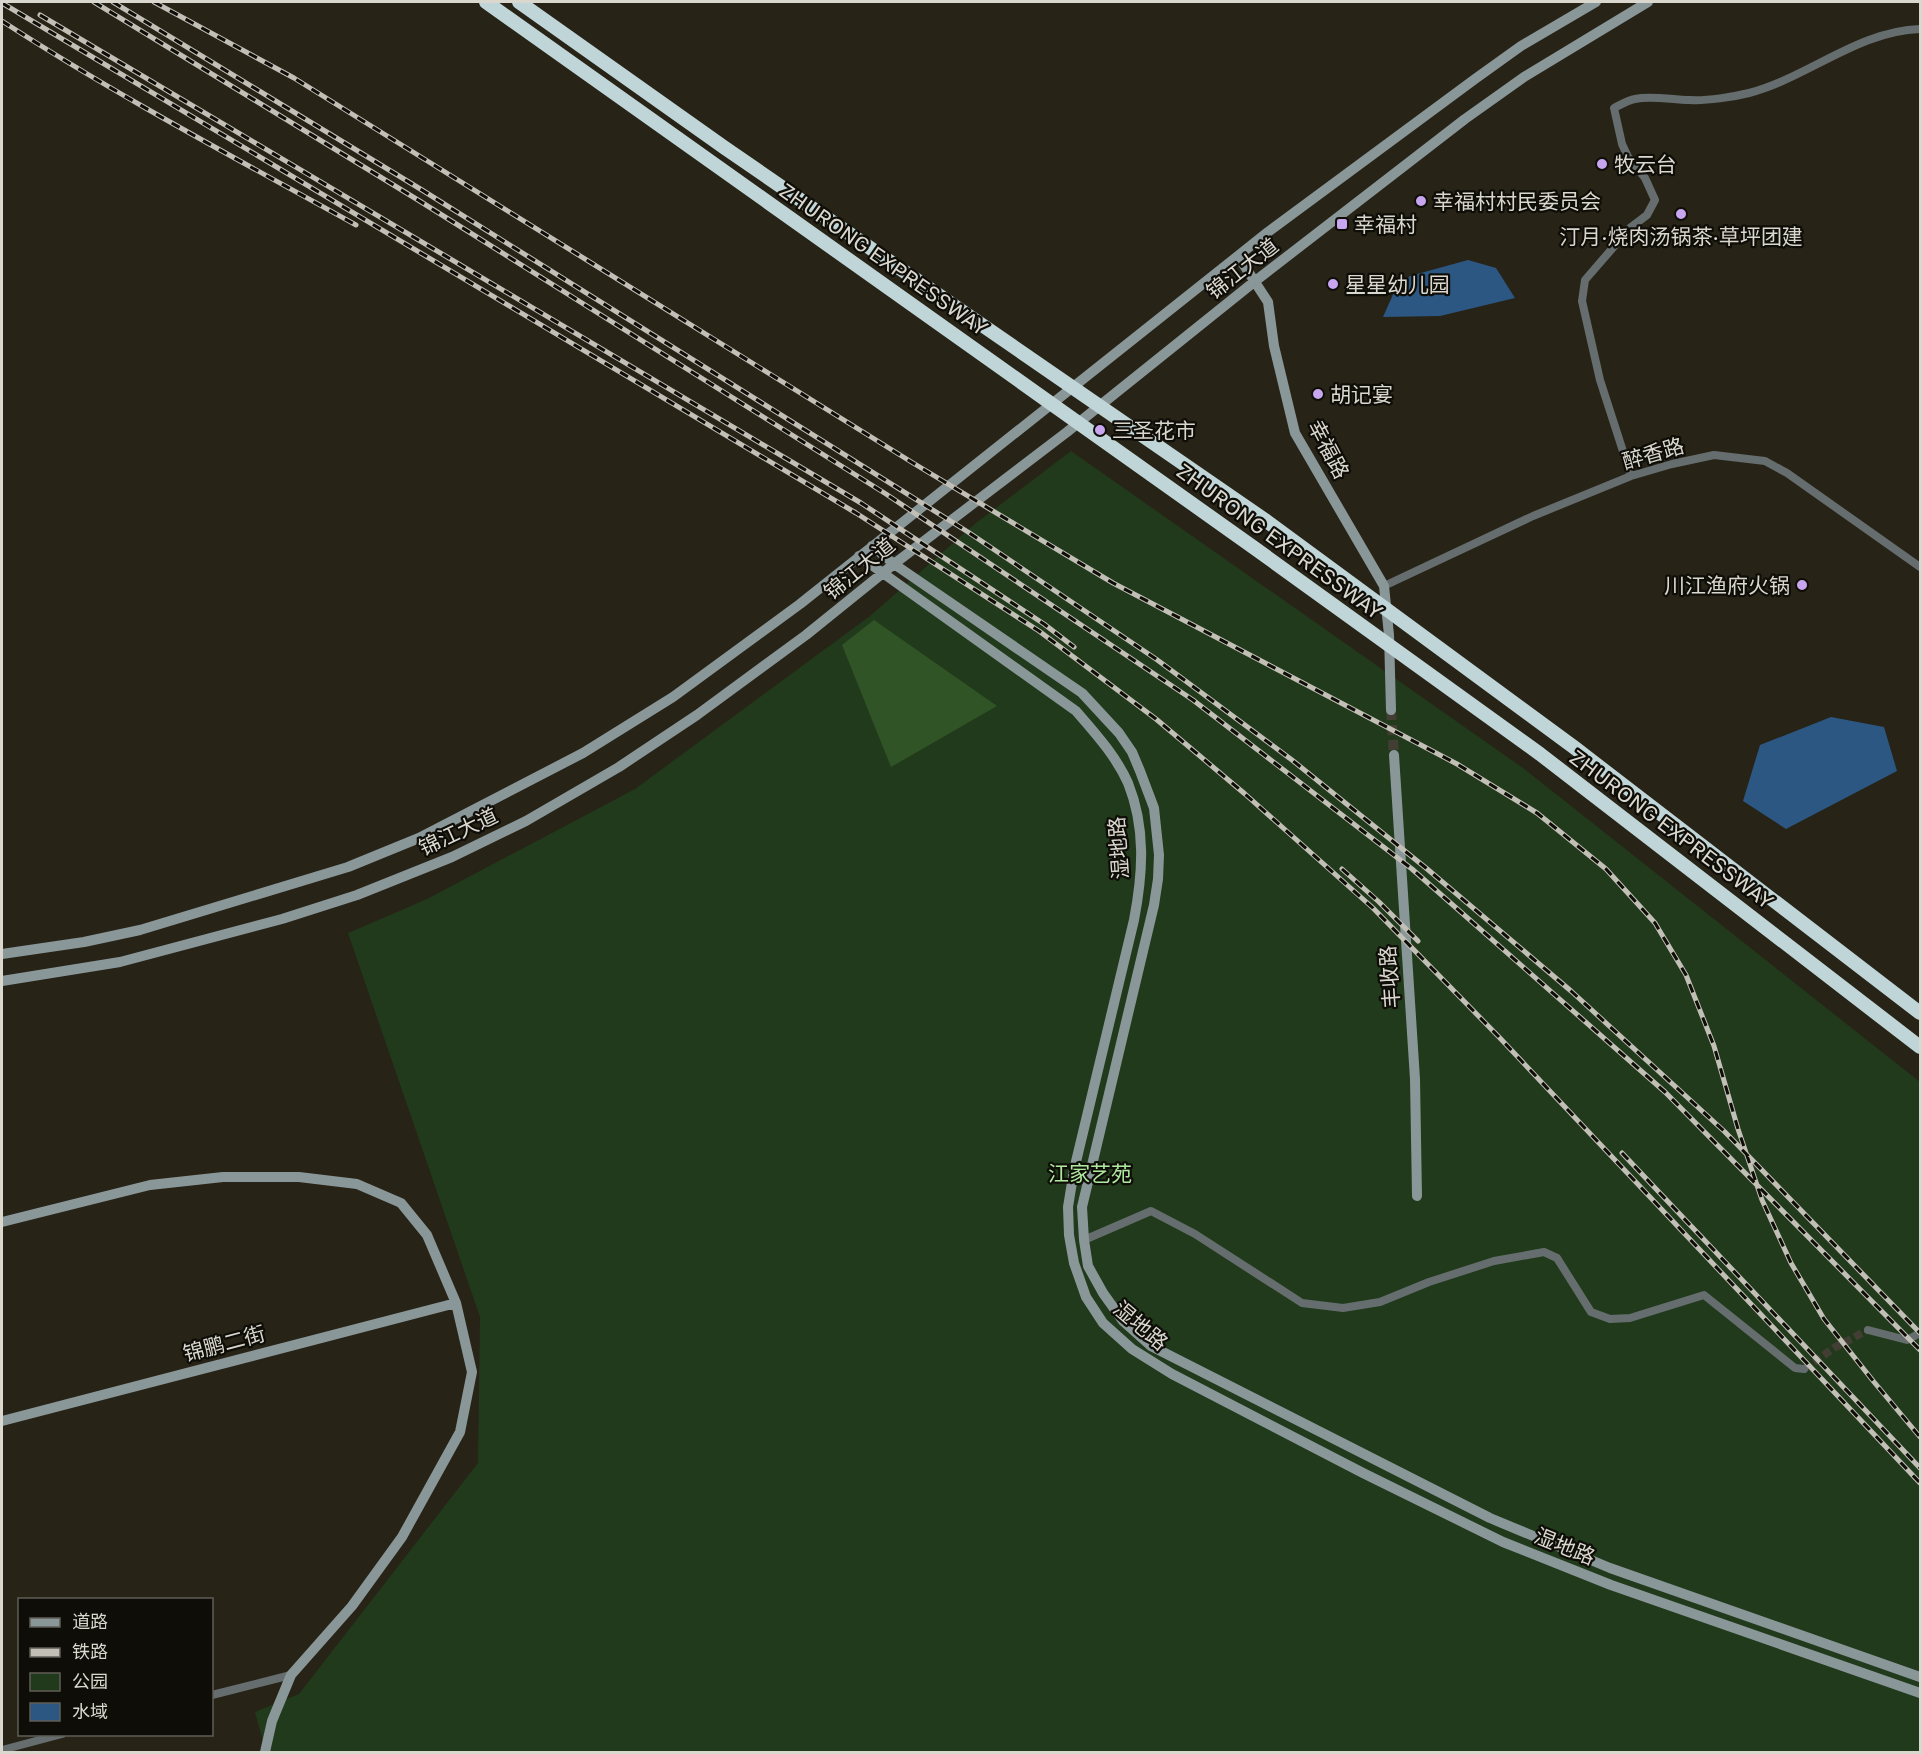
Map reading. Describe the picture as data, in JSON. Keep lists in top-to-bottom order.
{
  "streets": {
    "highway": ["ZHURONG EXPRESSWAY"],
    "street": [
      "锦江大道",
      "幸福路",
      "醉香路",
      "湿地路",
      "丰收路",
      "锦鹏二街"
    ]
  },
  "crossings": [
    ["锦江大道", "幸福路"],
    ["锦江大道", "湿地路"],
    ["幸福路", "醉香路"]
  ],
  "parks": ["江家艺苑"],
  "places": {
    "other": [
      "牧云台",
      "幸福村村民委员会",
      "汀月·烧肉汤锅茶·草坪团建",
      "星星幼儿园",
      "胡记宴",
      "三圣花市",
      "川江渔府火锅"
    ],
    "transit": ["幸福村"]
  },
  "legend": [
    "道路",
    "铁路",
    "公园",
    "水域"
  ]
}
